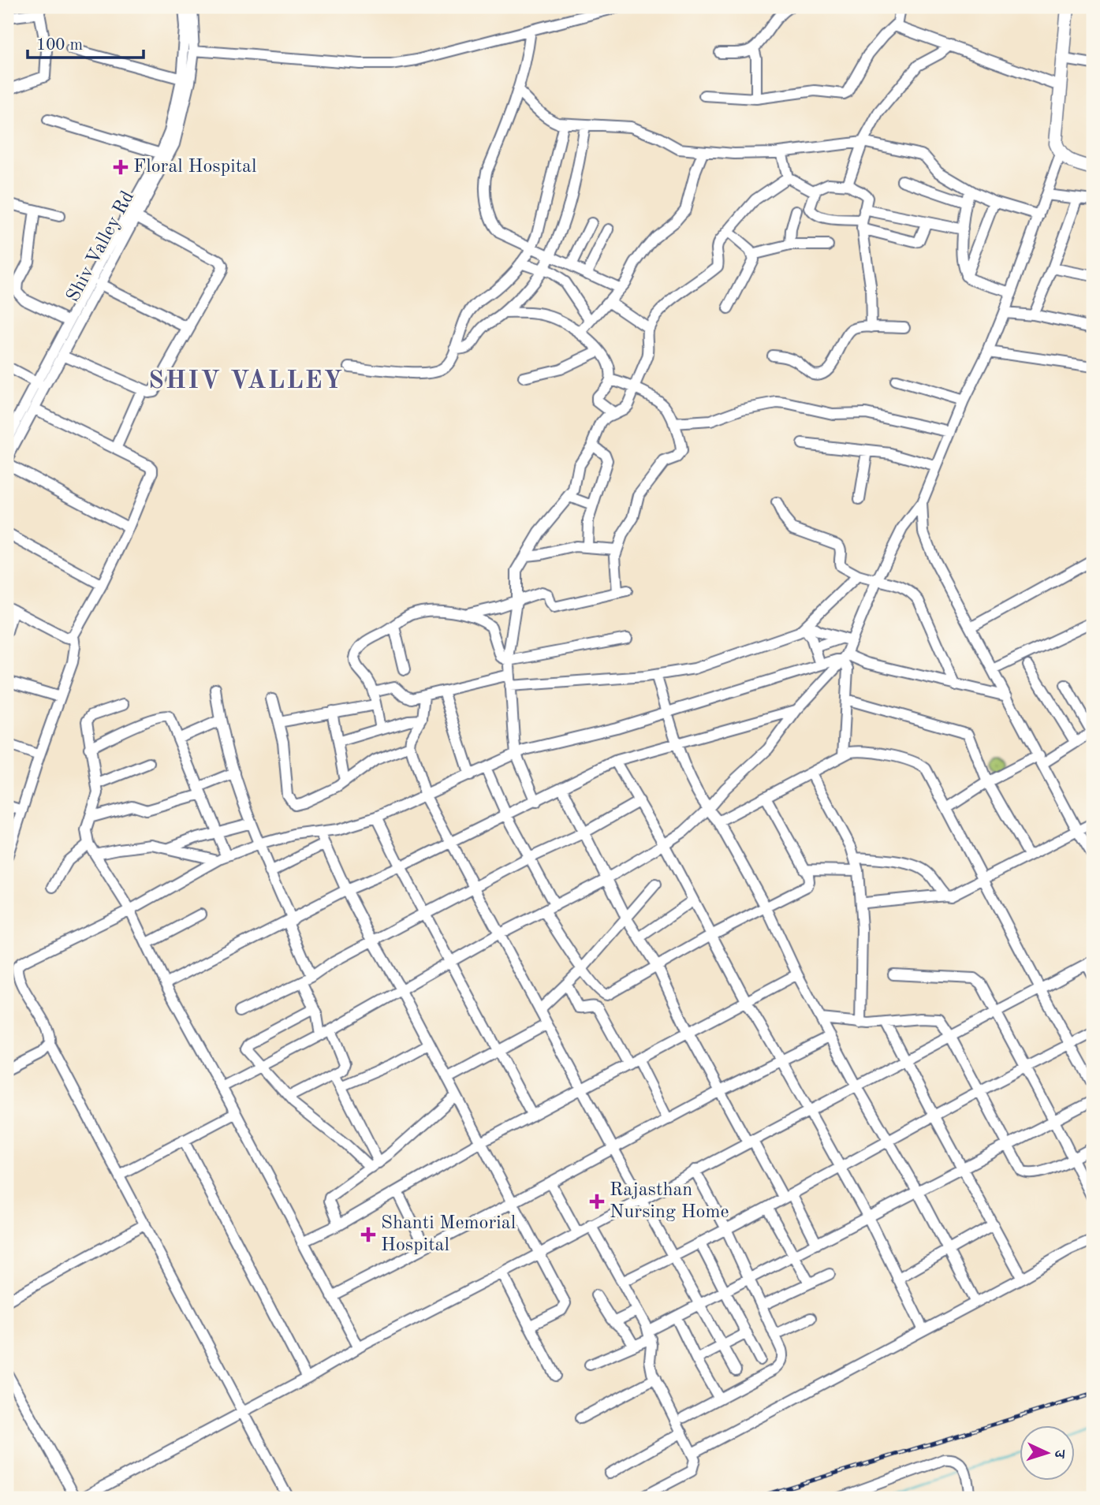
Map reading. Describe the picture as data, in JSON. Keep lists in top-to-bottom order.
{
  "streets": {
    "street": ["Shiv Valley Rd"]
  },
  "districts": ["SHIV VALLEY"],
  "places": {
    "health": ["Floral Hospital", "Rajasthan Nursing Home", "Shanti Memorial Hospital"]
  },
  "scale_bar": "100 m",
  "north": "right"
}
